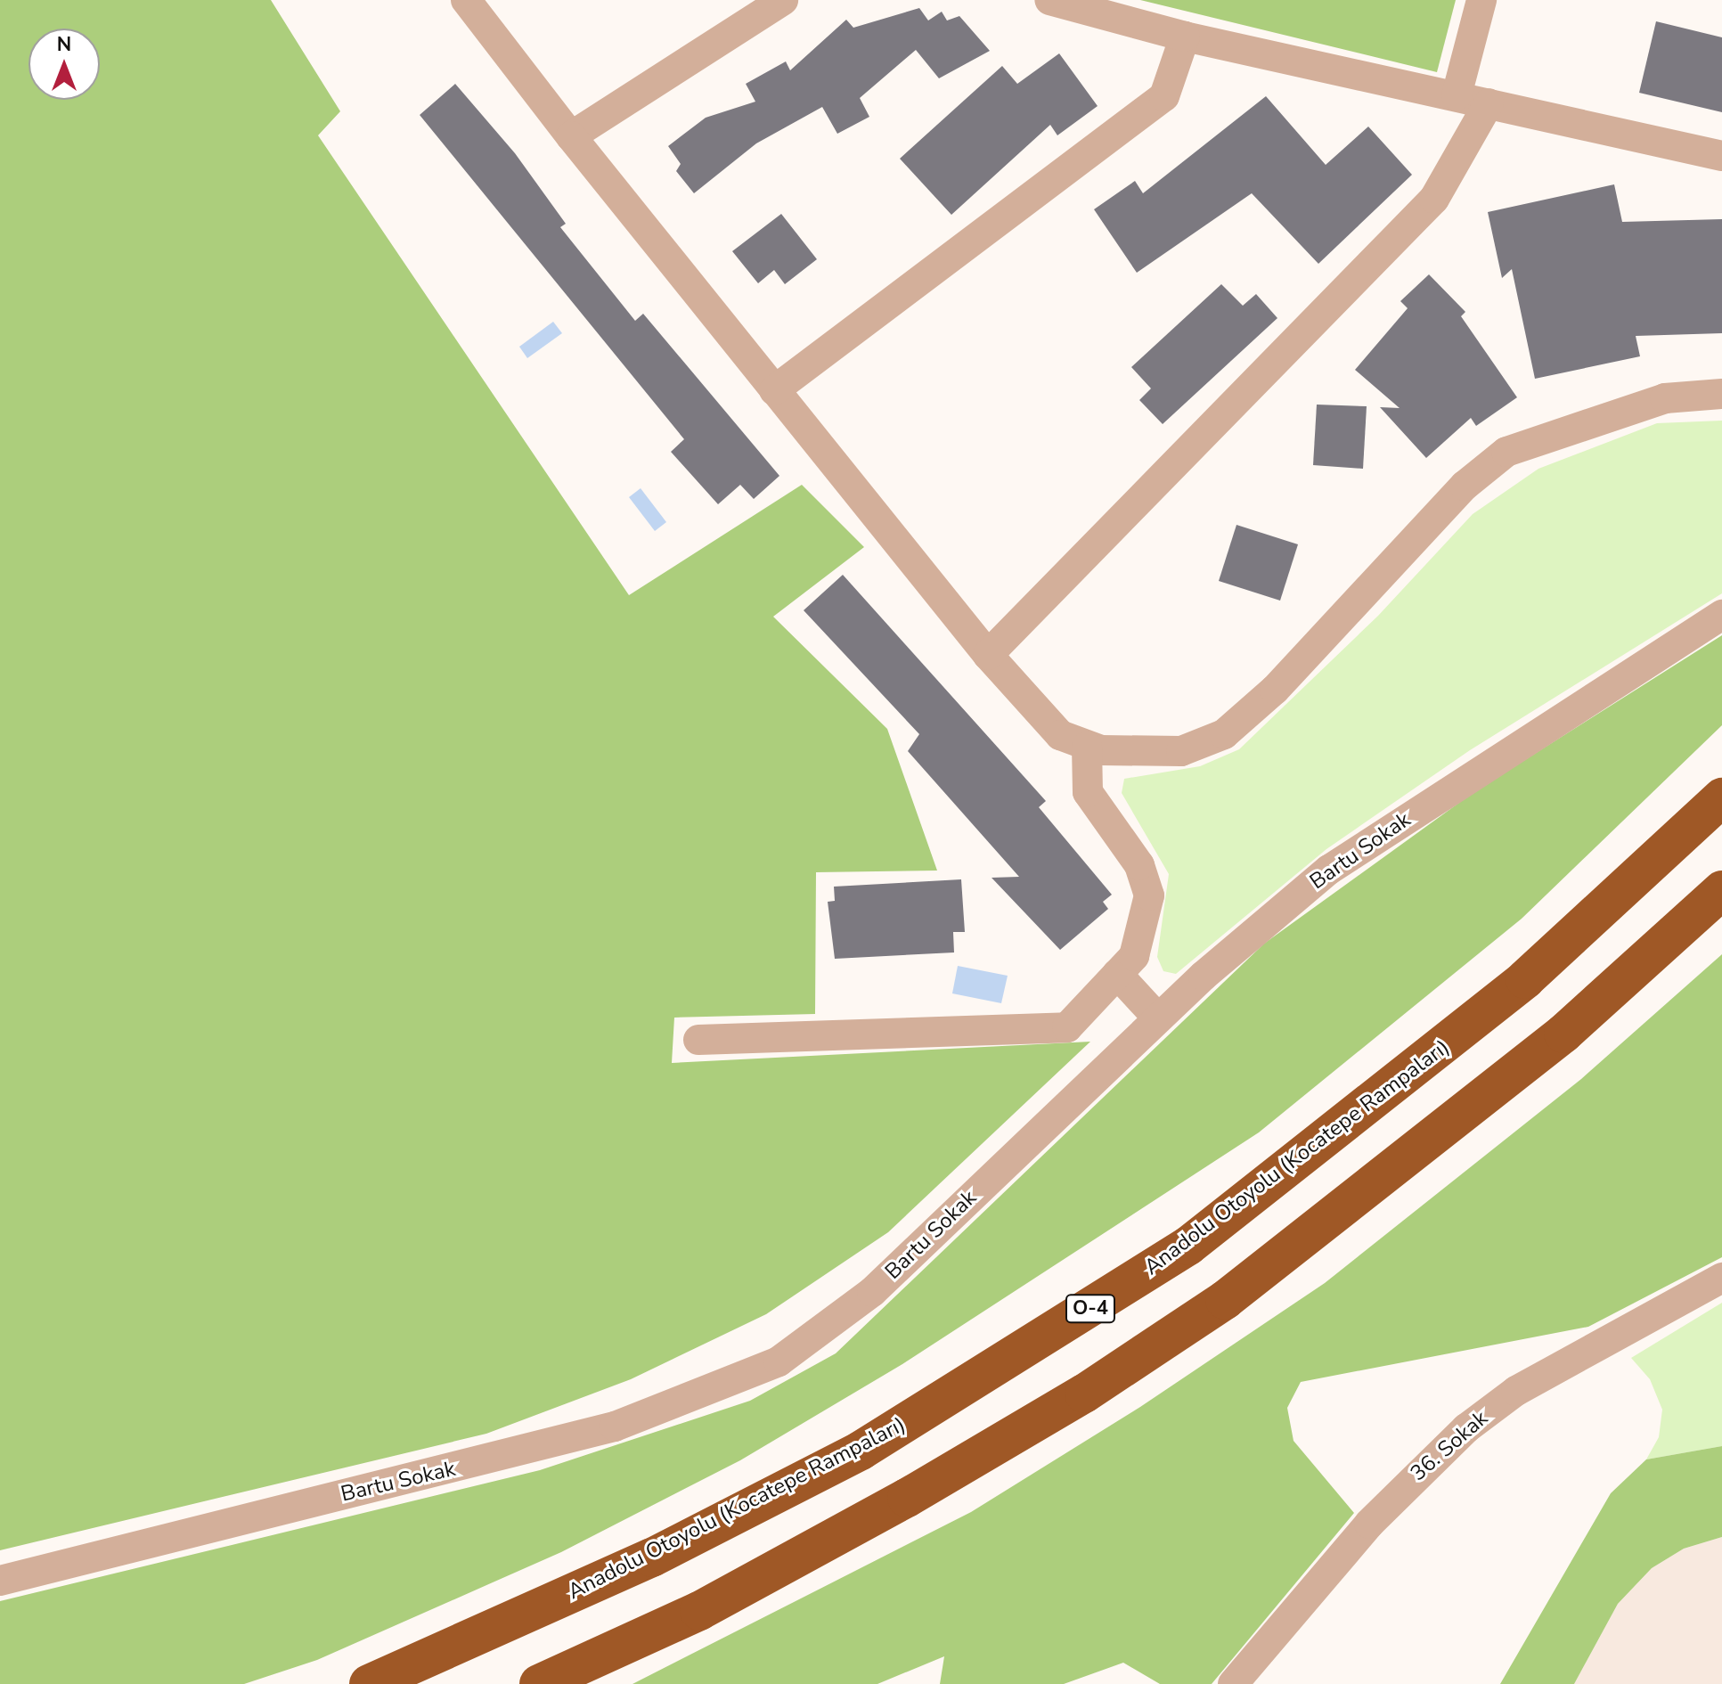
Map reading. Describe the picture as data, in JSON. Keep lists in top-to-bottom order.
{
  "streets": {
    "highway": ["Anadolu Otoyolu (Kocatepe Rampaları)", "O-4"],
    "street": ["Bartu Sokak", "36. Sokak"]
  },
  "north": "top"
}
